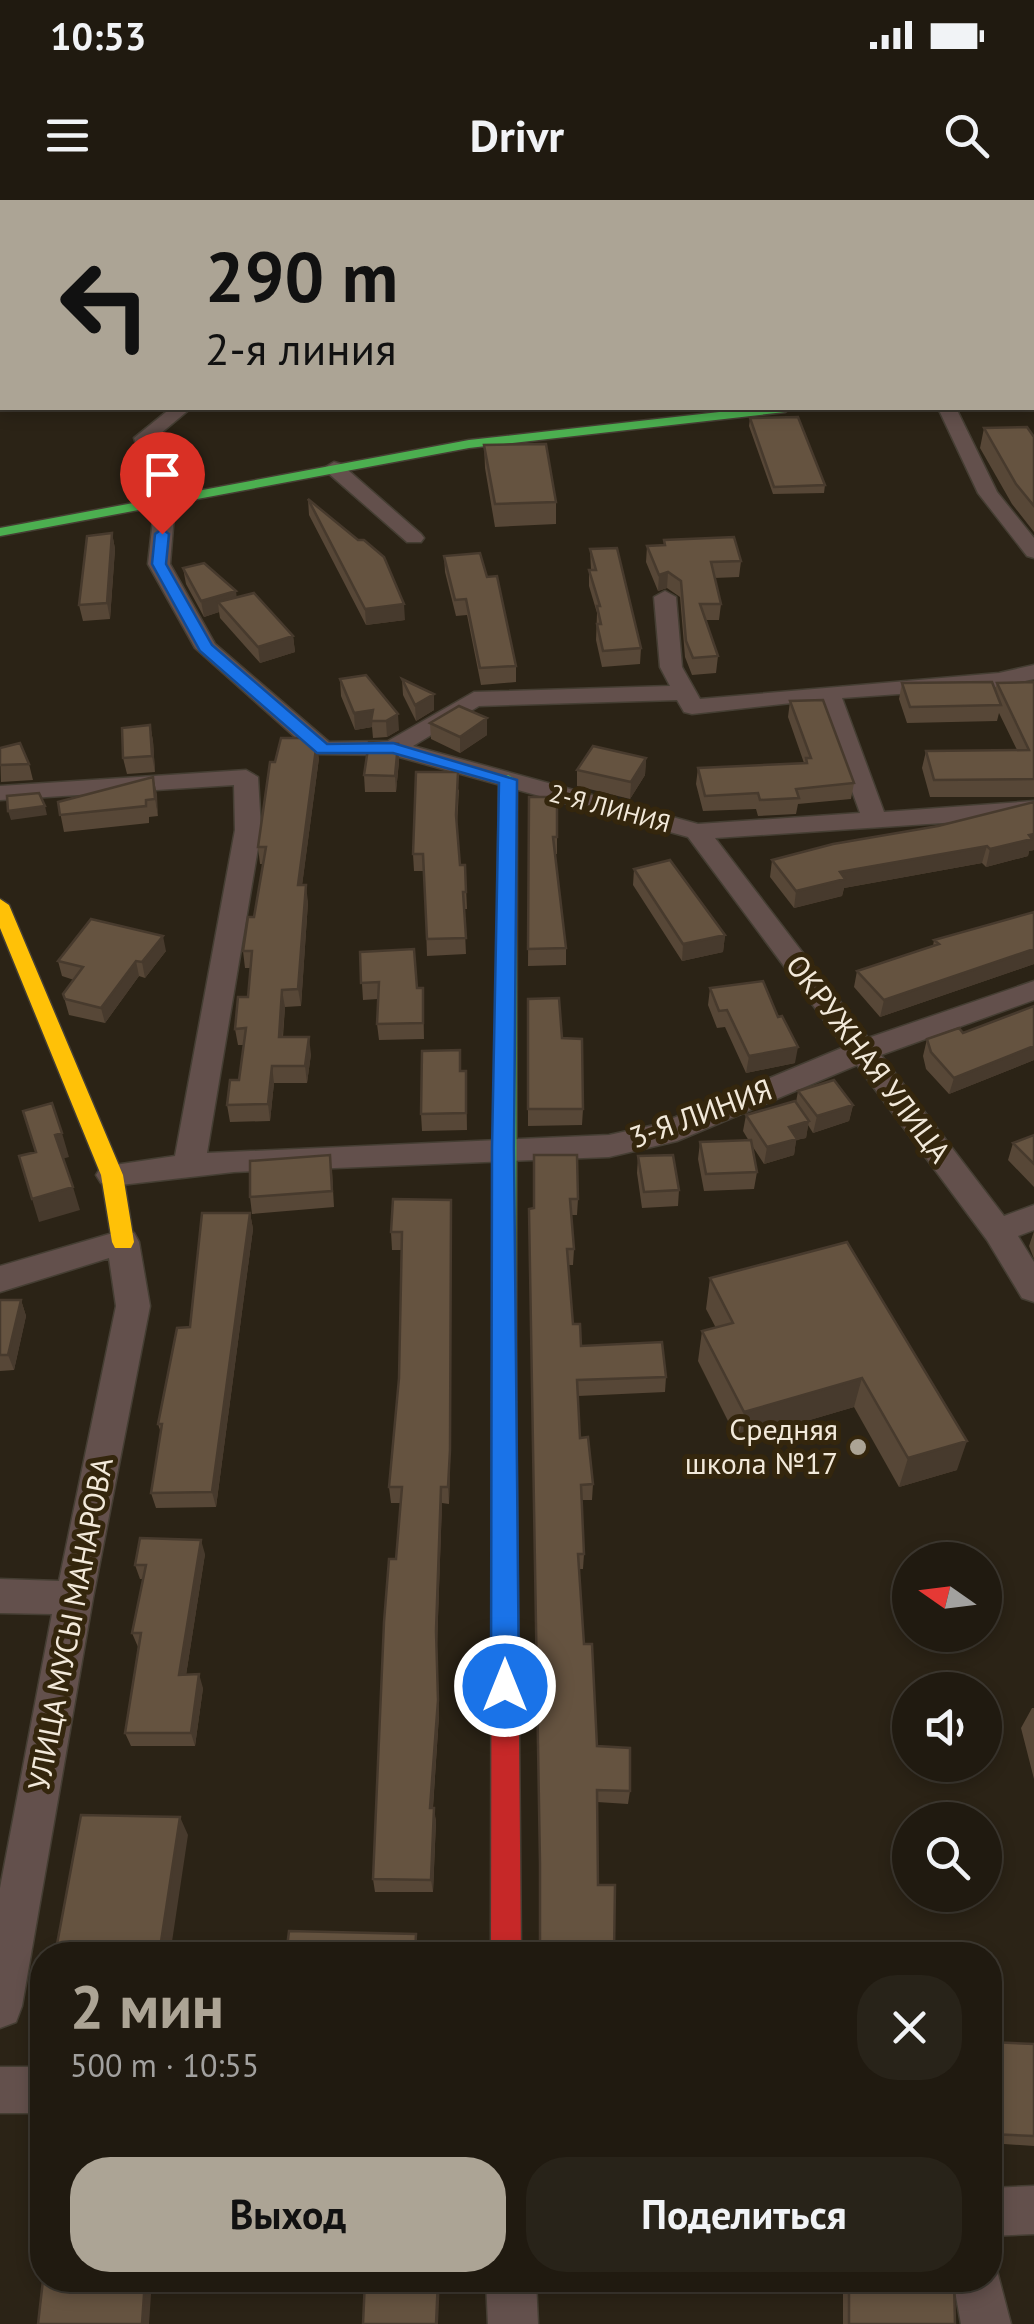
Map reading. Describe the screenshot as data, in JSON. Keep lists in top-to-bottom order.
{
  "streets": {
    "street": [
      "2-Я ЛИНИЯ",
      "ОКРУЖНАЯ УЛИЦА",
      "3-Я ЛИНИЯ",
      "УЛИЦА МУСЫ МАНАРОВА"
    ]
  },
  "crossings": [
    ["2-Я ЛИНИЯ", "ОКРУЖНАЯ УЛИЦА"],
    ["ОКРУЖНАЯ УЛИЦА", "3-Я ЛИНИЯ"]
  ],
  "places": ["Средняя школа №17"],
  "north": "left",
  "page": {
    "status": "10:53",
    "header": "Drivr",
    "turn": ["290 m", "2-я линия"],
    "heading": ["2 мин", "500 m · 10:55"],
    "buttons": ["Выход", "Поделиться"]
  }
}
